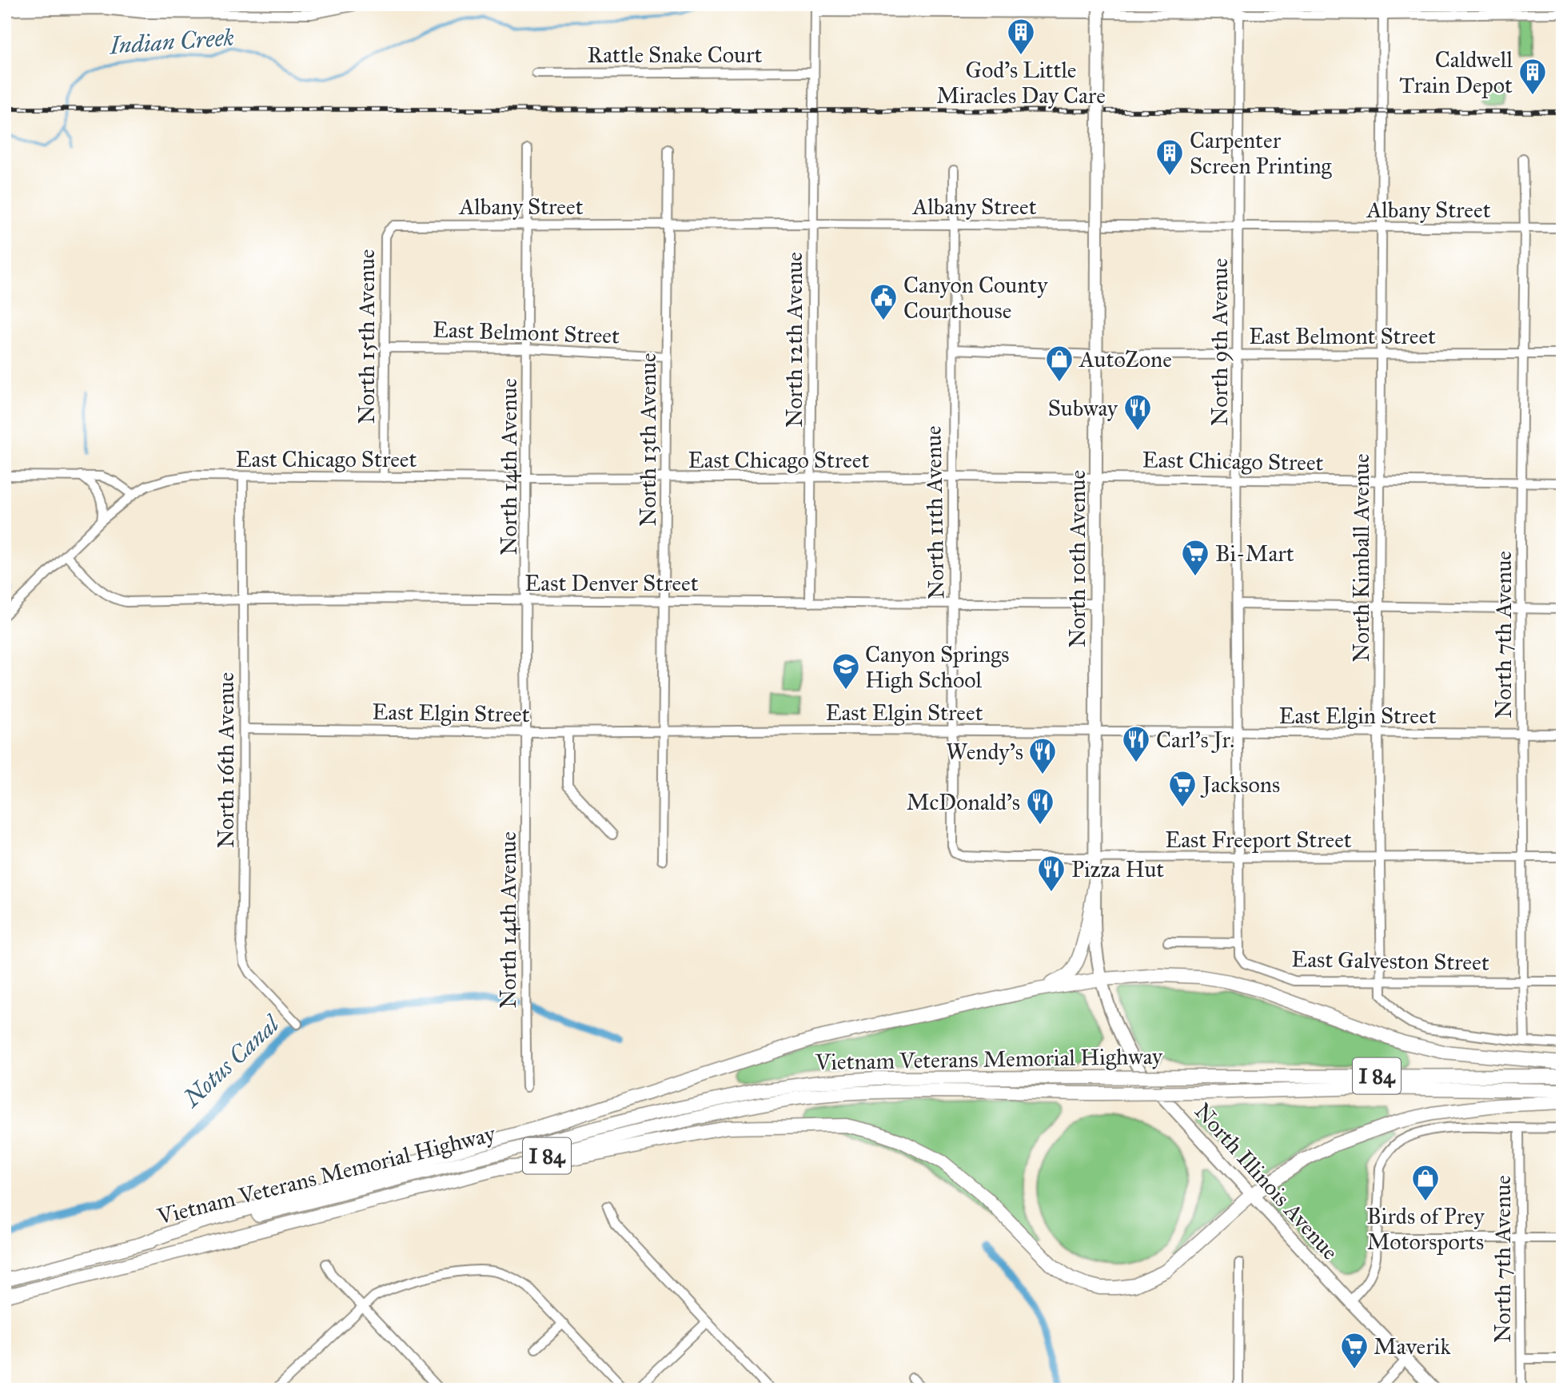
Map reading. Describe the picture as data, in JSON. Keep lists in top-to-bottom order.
{
  "streets": {
    "highway": ["Vietnam Veterans Memorial Highway", "I 84"],
    "main road": ["North 10th Avenue", "North Illinois Avenue"],
    "street": [
      "Rattle Snake Court",
      "Albany Street",
      "East Belmont Street",
      "North 15th Avenue",
      "North 12th Avenue",
      "North 9th Avenue",
      "North 13th Avenue",
      "East Chicago Street",
      "North 14th Avenue",
      "North 11th Avenue",
      "North Kimball Avenue",
      "East Denver Street",
      "North 7th Avenue",
      "East Elgin Street",
      "North 16th Avenue",
      "East Freeport Street",
      "East Galveston Street"
    ]
  },
  "crossings": [
    ["Rattle Snake Court", "North 12th Avenue"],
    ["Albany Street", "North 15th Avenue"],
    ["Albany Street", "North 12th Avenue"],
    ["Albany Street", "North 9th Avenue"],
    ["Albany Street", "North 13th Avenue"],
    ["Albany Street", "North 14th Avenue"],
    ["Albany Street", "North 11th Avenue"],
    ["Albany Street", "North Kimball Avenue"],
    ["Albany Street", "North 7th Avenue"],
    ["East Belmont Street", "North 15th Avenue"],
    ["East Belmont Street", "North 9th Avenue"],
    ["East Belmont Street", "North 13th Avenue"],
    ["East Belmont Street", "North 14th Avenue"],
    ["East Belmont Street", "North 11th Avenue"],
    ["East Belmont Street", "North Kimball Avenue"],
    ["East Belmont Street", "North 10th Avenue"],
    ["East Belmont Street", "North 7th Avenue"],
    ["North 15th Avenue", "East Chicago Street"],
    ["North 12th Avenue", "East Chicago Street"],
    ["North 12th Avenue", "East Denver Street"],
    ["North 9th Avenue", "East Chicago Street"],
    ["North 9th Avenue", "East Elgin Street"],
    ["North 9th Avenue", "East Freeport Street"],
    ["North 9th Avenue", "East Galveston Street"],
    ["North 13th Avenue", "East Chicago Street"],
    ["North 13th Avenue", "East Denver Street"],
    ["North 13th Avenue", "East Elgin Street"],
    ["East Chicago Street", "North 14th Avenue"],
    ["East Chicago Street", "North 11th Avenue"],
    ["East Chicago Street", "North Kimball Avenue"],
    ["East Chicago Street", "North 10th Avenue"],
    ["East Chicago Street", "East Denver Street"],
    ["East Chicago Street", "North 7th Avenue"],
    ["East Chicago Street", "North 16th Avenue"],
    ["North 14th Avenue", "East Denver Street"],
    ["North 14th Avenue", "East Elgin Street"],
    ["North 11th Avenue", "East Denver Street"],
    ["North 11th Avenue", "East Elgin Street"],
    ["North 11th Avenue", "East Freeport Street"],
    ["North Kimball Avenue", "North 7th Avenue"],
    ["North Kimball Avenue", "East Elgin Street"],
    ["North Kimball Avenue", "East Freeport Street"],
    ["North Kimball Avenue", "East Galveston Street"],
    ["North 10th Avenue", "East Denver Street"],
    ["North 10th Avenue", "East Elgin Street"],
    ["North 10th Avenue", "East Freeport Street"],
    ["North 10th Avenue", "North Illinois Avenue"],
    ["East Denver Street", "North 16th Avenue"],
    ["North 7th Avenue", "East Elgin Street"],
    ["North 7th Avenue", "East Freeport Street"],
    ["North 7th Avenue", "East Galveston Street"],
    ["East Elgin Street", "North 16th Avenue"]
  ],
  "water": ["Indian Creek", "Notus Canal"],
  "places": {
    "building": ["God's Little Miracles Day Care", "Caldwell Train Depot", "Carpenter Screen Printing"],
    "public building": ["Canyon County Courthouse"],
    "shop": ["AutoZone", "Birds of Prey Motorsports"],
    "restaurant": [
      "Subway",
      "Carl's Jr.",
      "Wendy's",
      "McDonald's",
      "Pizza Hut"
    ],
    "supermarket": ["Bi-Mart", "Jacksons", "Maverik"],
    "school or university": ["Canyon Springs High School"]
  }
}
